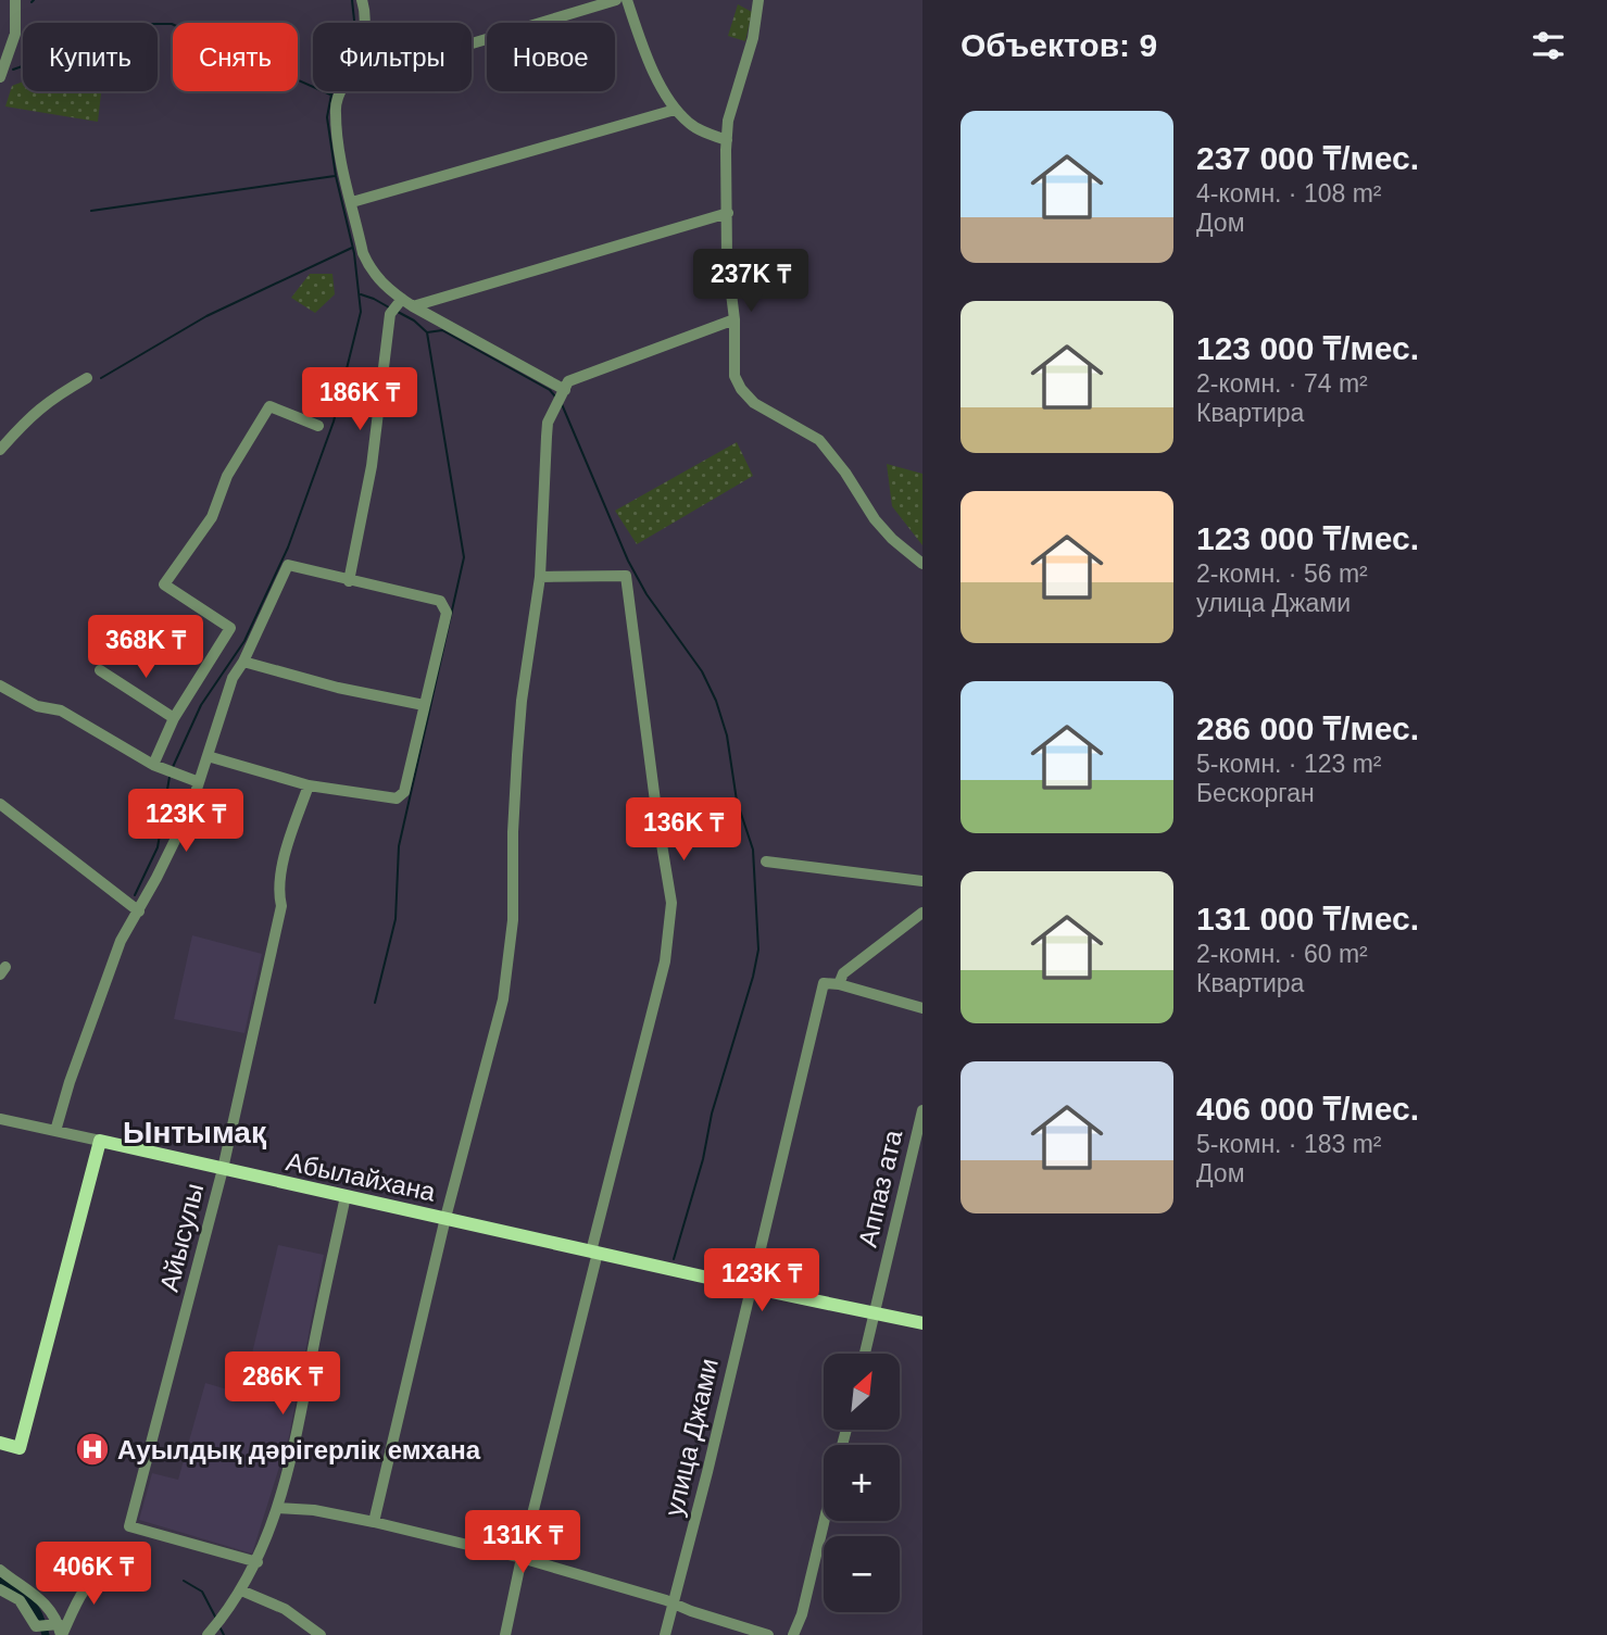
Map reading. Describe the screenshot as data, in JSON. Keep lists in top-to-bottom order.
{
  "streets": {
    "main road": ["Абылайхана"],
    "street": ["Аппаз ата", "Айысулы", "улица Джами"]
  },
  "crossings": [
    ["Абылайхана", "Аппаз ата"],
    ["Абылайхана", "Айысулы"],
    ["Абылайхана", "улица Джами"]
  ],
  "districts": ["Ынтымақ"],
  "places": {
    "hospital": ["Ауылдық дәрігерлік емхана"]
  },
  "north": "top right",
  "page": {
    "heading": "Объектов: 9",
    "chip": [
      "Купить",
      "Снять",
      "Фильтры",
      "Новое"
    ],
    "list": [
      {
        "name": "237 000 ₸/мес.",
        "note": "4-комн. · 108 m² · Дом"
      },
      {
        "name": "123 000 ₸/мес.",
        "note": "2-комн. · 74 m² · Квартира"
      },
      {
        "name": "123 000 ₸/мес.",
        "note": "2-комн. · 56 m² · улица Джами"
      },
      {
        "name": "286 000 ₸/мес.",
        "note": "5-комн. · 123 m² · Бескорган"
      },
      {
        "name": "131 000 ₸/мес.",
        "note": "2-комн. · 60 m² · Квартира"
      },
      {
        "name": "406 000 ₸/мес.",
        "note": "5-комн. · 183 m² · Дом"
      }
    ],
    "price": [
      "237K ₸",
      "186K ₸",
      "368K ₸",
      "123K ₸",
      "136K ₸",
      "123K ₸",
      "286K ₸",
      "131K ₸",
      "406K ₸"
    ],
    "map_buttons": ["+", "−"]
  }
}
